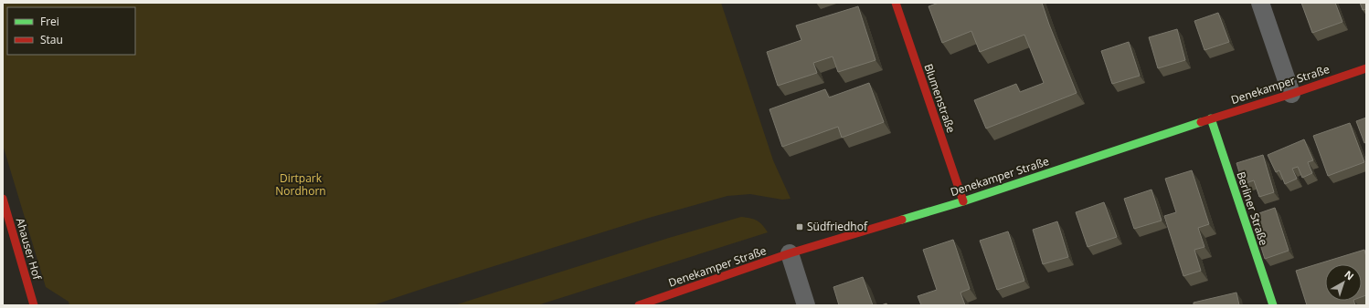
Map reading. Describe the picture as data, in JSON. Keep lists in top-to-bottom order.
{
  "streets": {
    "street": [
      "Denekamper Straße",
      "Blumenstraße",
      "Berliner Straße",
      "Ahauser Hof"
    ]
  },
  "crossings": [
    ["Denekamper Straße", "Blumenstraße"],
    ["Denekamper Straße", "Berliner Straße"]
  ],
  "parks": ["Dirtpark Nordhorn"],
  "places": {
    "transit": ["Südfriedhof"]
  },
  "legend": ["Frei", "Stau"],
  "north": "top right"
}
